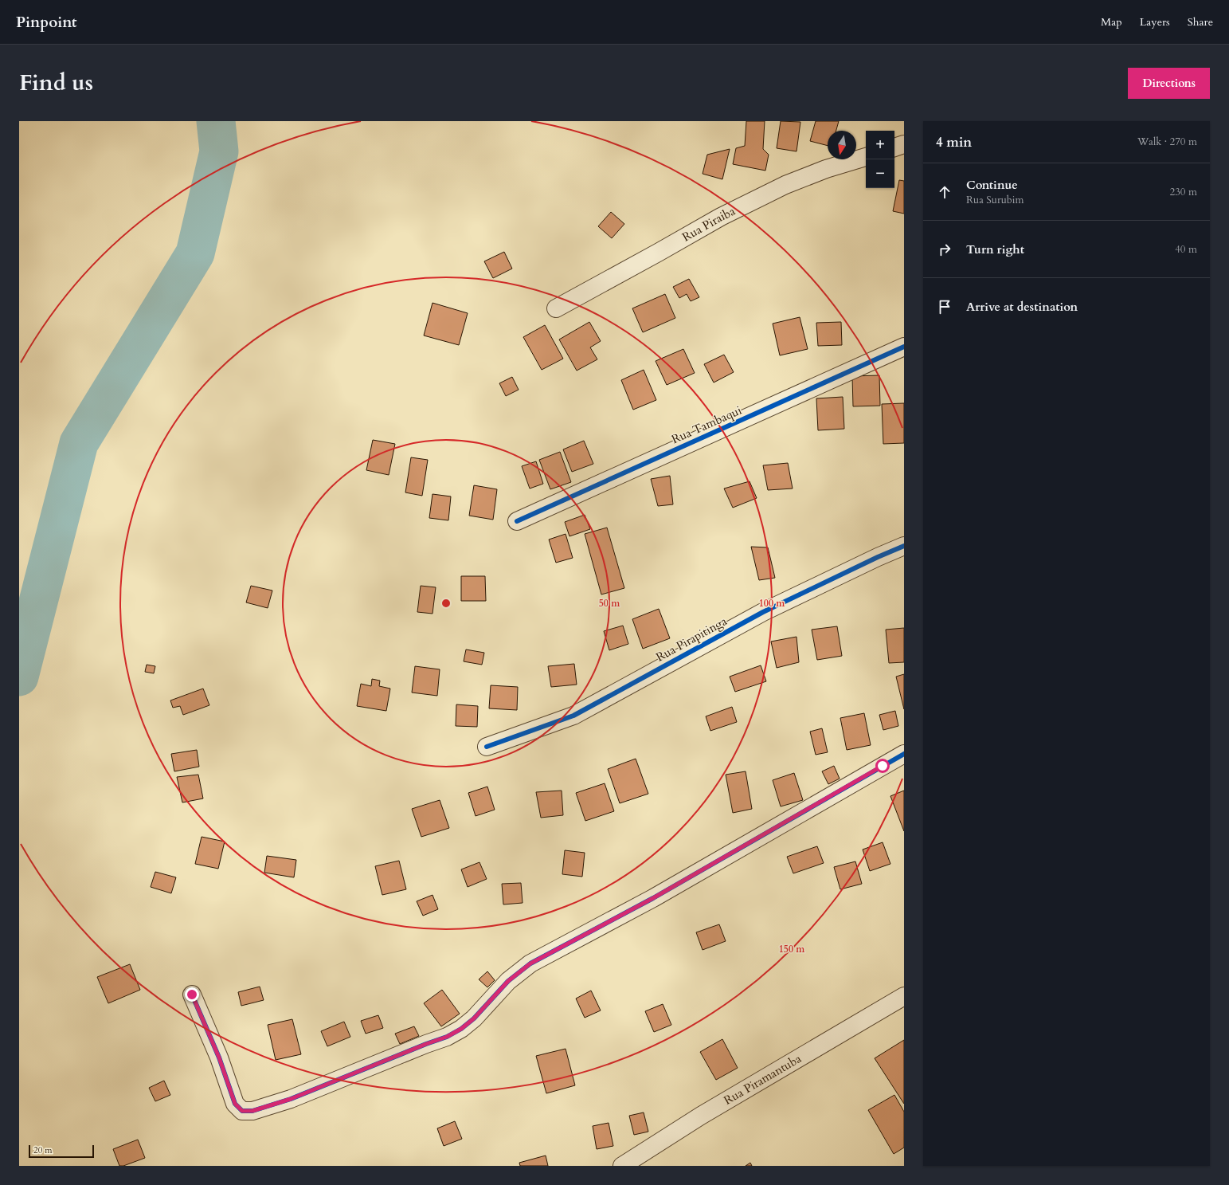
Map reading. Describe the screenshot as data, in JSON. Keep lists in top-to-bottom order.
{
  "streets": {
    "street": [
      "Rua Piraiba",
      "Rua Tambaqui",
      "Rua Pirapitinga",
      "Rua Piramantuba"
    ]
  },
  "scale_bar": "20 m",
  "north": "bottom",
  "page": {
    "header": "Pinpoint",
    "nav": ["Map", "Layers", "Share"],
    "title": "Find us",
    "buttons": "Directions",
    "heading": ["4 min", "Walk · 270 m"],
    "map_buttons": ["+", "−"],
    "list": [
      ["Continue", "Rua Surubim", "230 m"],
      ["Turn right", "40 m"],
      "Arrive at destination"
    ],
    "scale": "20 m"
  },
  "rings": ["50 m", "100 m", "150 m"]
}
